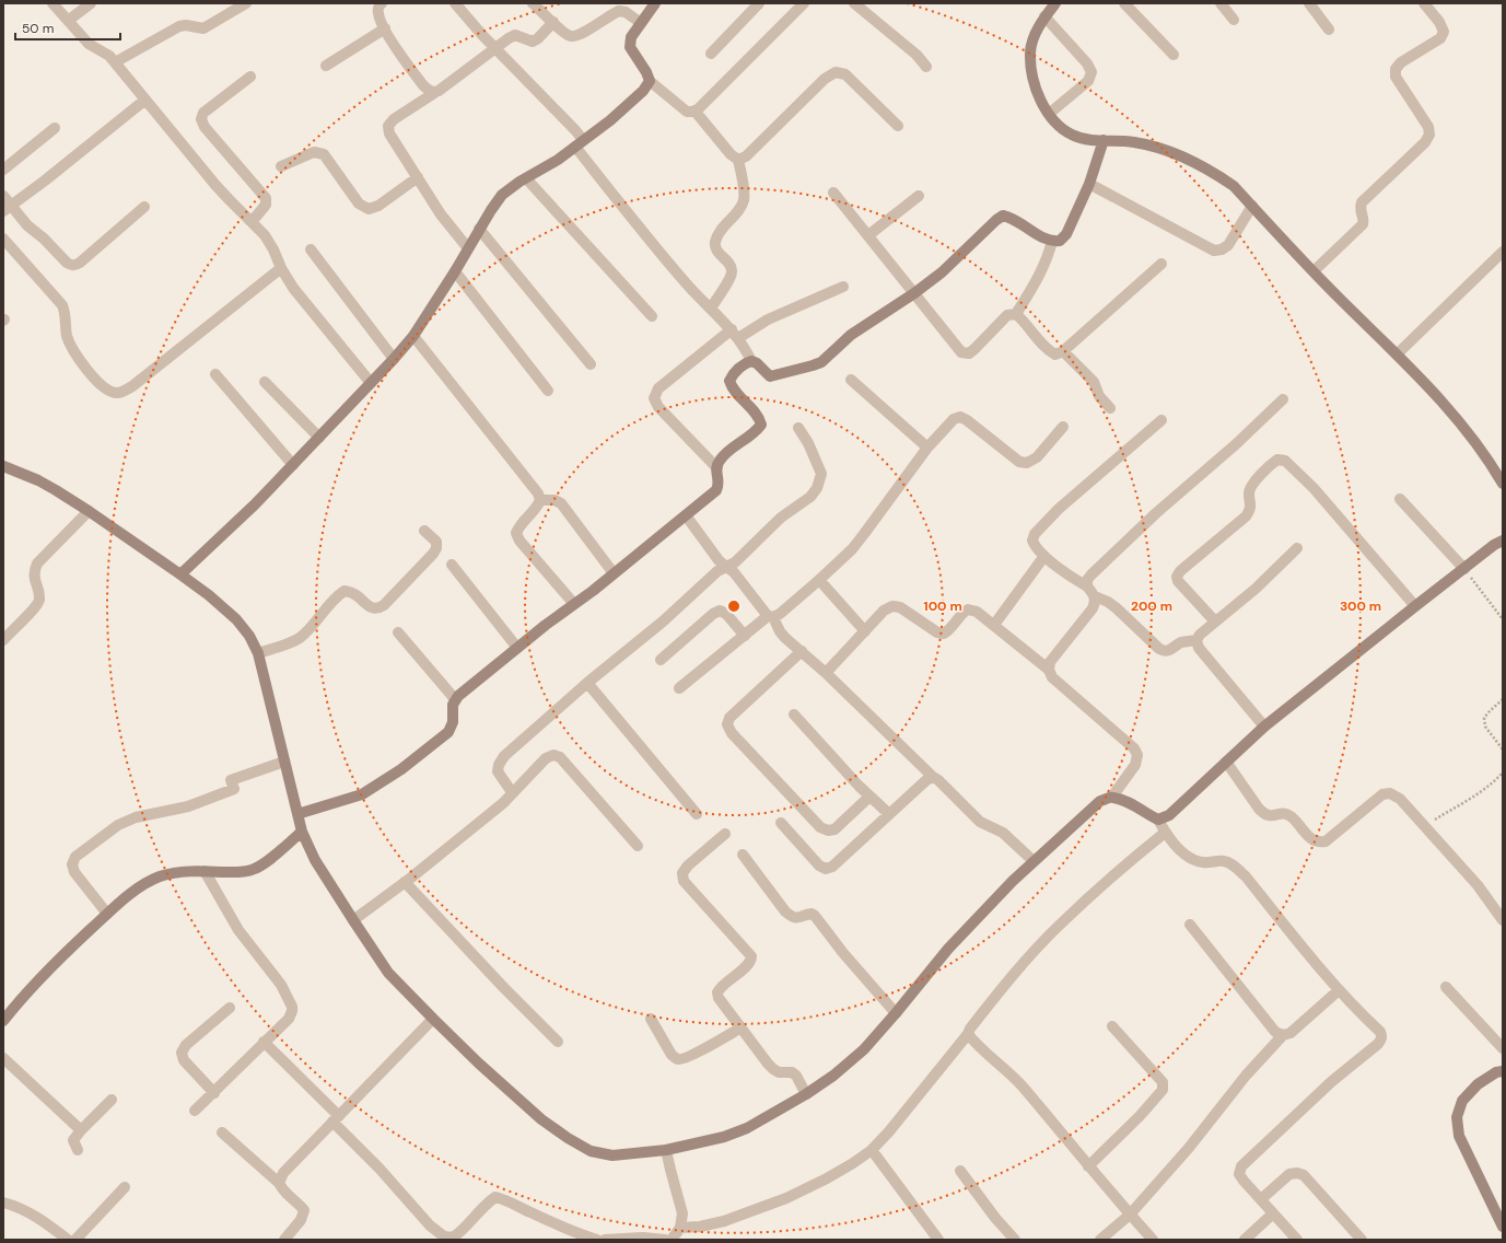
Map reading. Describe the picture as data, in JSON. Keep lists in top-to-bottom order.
{
  "scale_bar": "50 m",
  "rings": ["100 m", "200 m", "300 m"]
}
